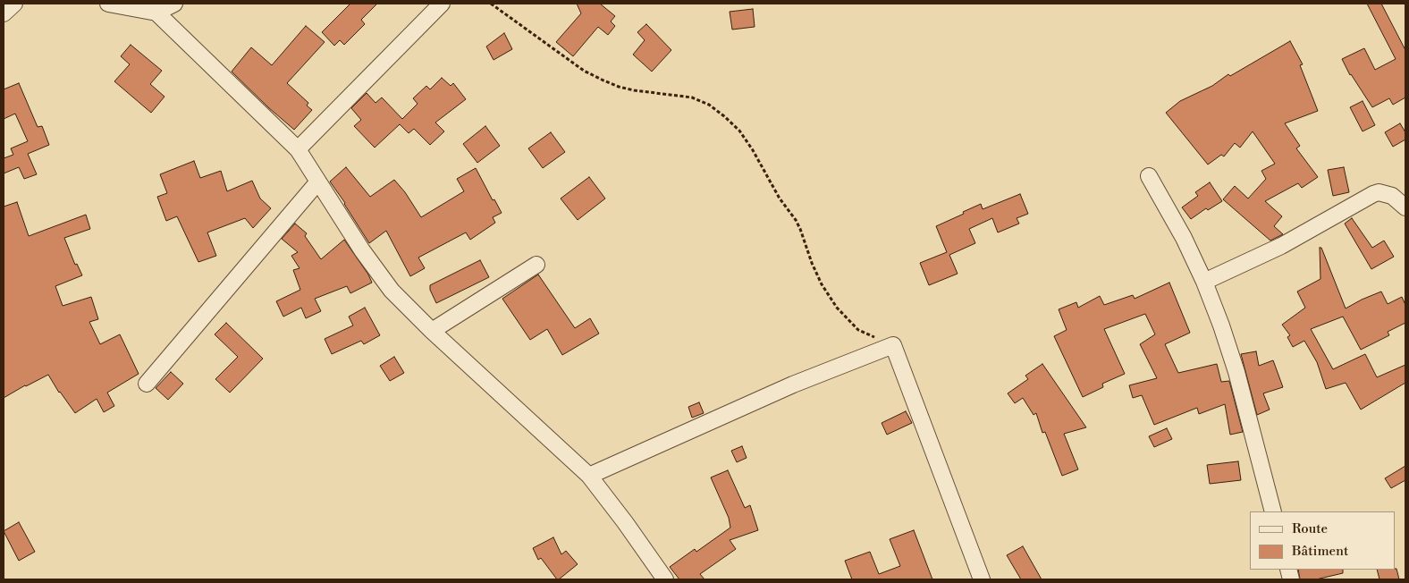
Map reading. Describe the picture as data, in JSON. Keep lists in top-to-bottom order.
{
  "legend": ["Route", "Bâtiment"]
}
